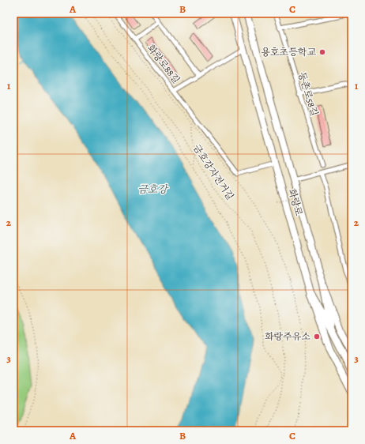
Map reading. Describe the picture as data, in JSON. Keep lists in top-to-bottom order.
{
  "streets": {
    "main road": ["화랑로"],
    "street": ["화랑로88길", "동촌로58길"],
    "path": ["금호강자전거길"]
  },
  "crossings": [
    ["화랑로88길", "화랑로"]
  ],
  "water": ["금호강"],
  "places": ["용호초등학교", "화랑주유소"],
  "grid": {
    "columns": ["A", "B", "C"],
    "rows": ["1", "2", "3"]
  }
}
